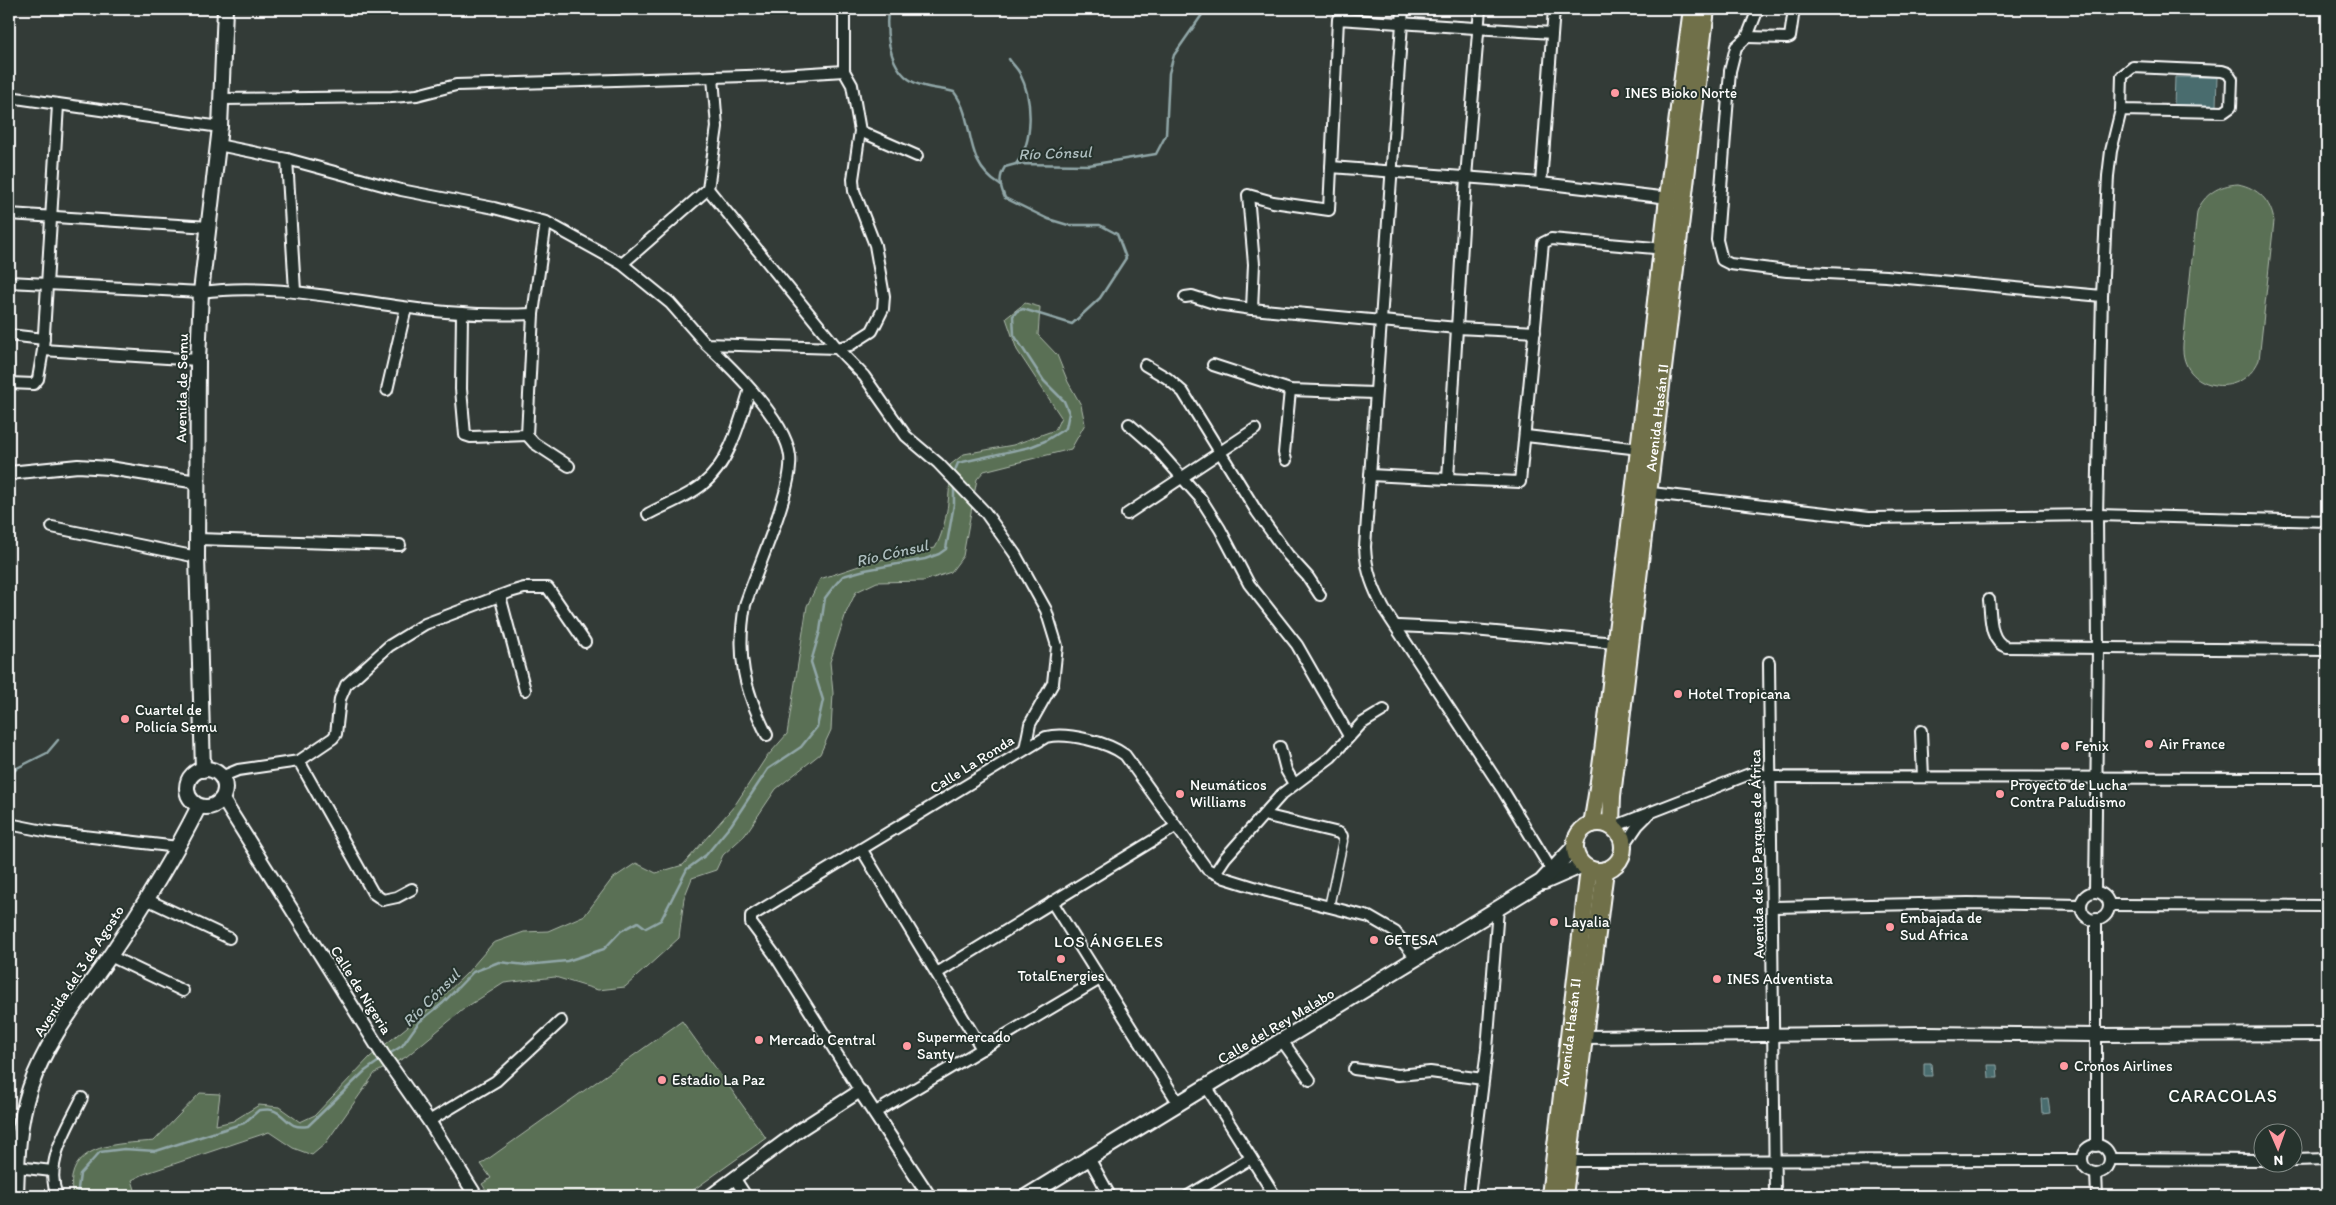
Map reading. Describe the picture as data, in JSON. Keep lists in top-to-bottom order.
{
  "streets": {
    "main road": [
      "Avenida de Semu",
      "Avenida Hasán II",
      "Avenida del 3 de Agosto",
      "Calle del Rey Malabo"
    ],
    "street": ["Calle La Ronda", "Avenida de los Parques de África", "Calle de Nigeria"]
  },
  "crossings": [
    ["Avenida de Semu", "Avenida del 3 de Agosto"],
    ["Avenida de Semu", "Calle de Nigeria"],
    ["Avenida Hasán II", "Calle del Rey Malabo"],
    ["Avenida del 3 de Agosto", "Calle de Nigeria"]
  ],
  "districts": ["LOS ÁNGELES", "CARACOLAS"],
  "water": ["Río Cónsul"],
  "places": [
    "INES Bioko Norte",
    "Hotel Tropicana",
    "Cuartel de Policía Semu",
    "Air France",
    "Fenix",
    "Neumáticos Williams",
    "Proyecto de Lucha Contra Paludismo",
    "Layalia",
    "Embajada de Sud Africa",
    "GETESA",
    "TotalEnergies",
    "INES Adventista",
    "Mercado Central",
    "Supermercado Santy",
    "Cronos Airlines",
    "Estadio La Paz"
  ],
  "north": "bottom"
}
